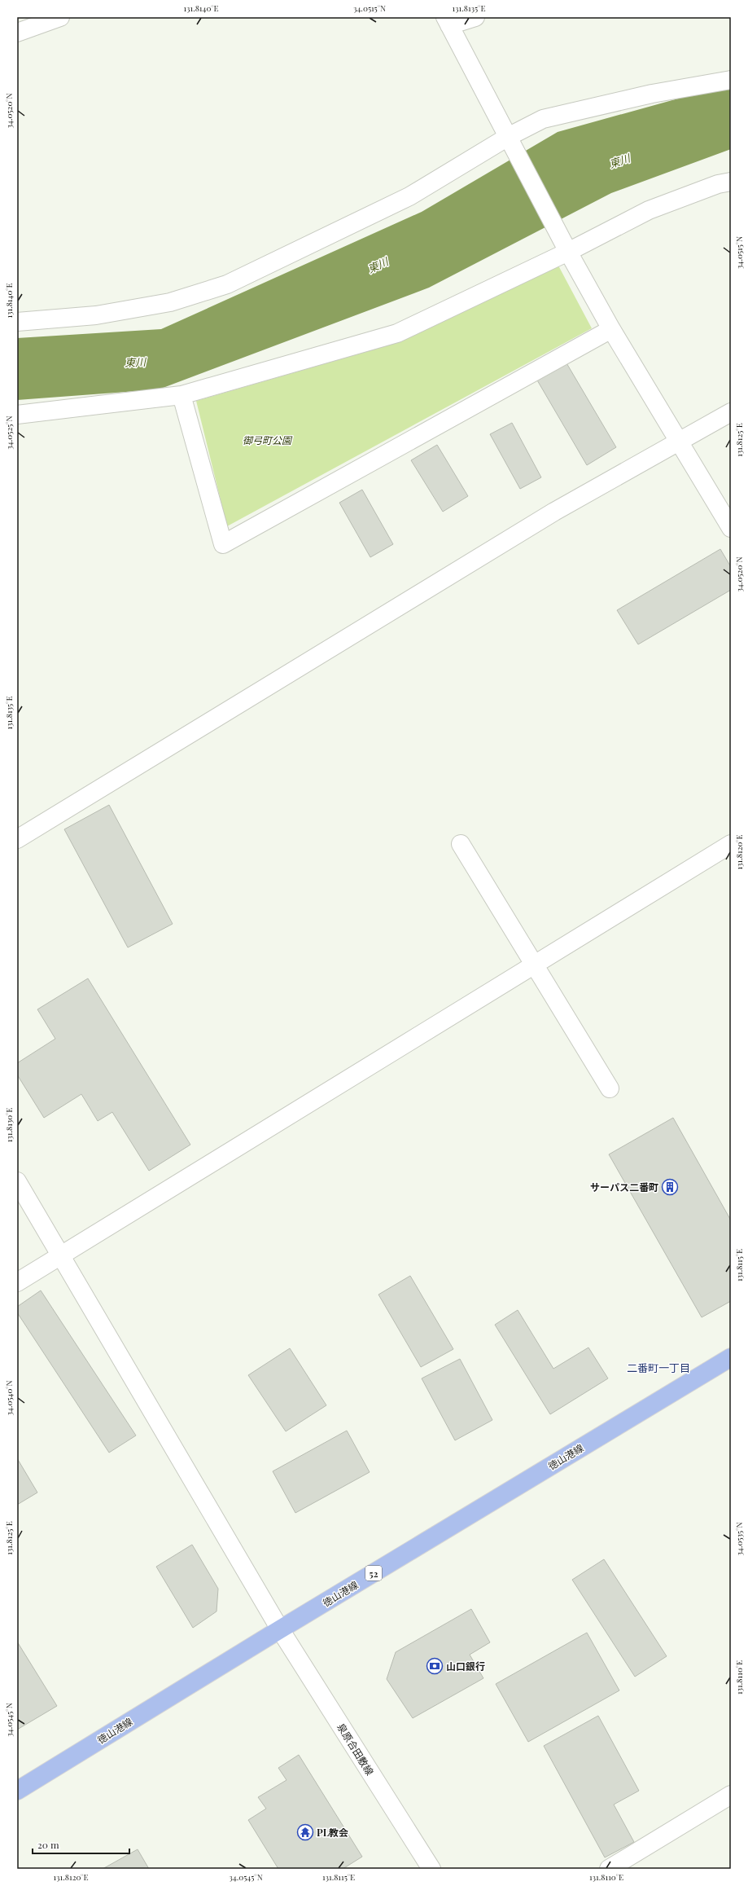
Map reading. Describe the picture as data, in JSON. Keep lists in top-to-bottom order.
{
  "streets": {
    "main road": ["徳山港線", "52"],
    "street": ["泉原合田敷線"]
  },
  "crossings": [
    ["徳山港線", "泉原合田敷線"]
  ],
  "districts": ["二番町一丁目"],
  "water": ["東川"],
  "parks": ["御弓町公園"],
  "places": {
    "building": ["サーパス二番町"],
    "bank": ["山口銀行"],
    "temple": ["PL教会"]
  },
  "scale_bar": "20 m",
  "coordinates": [
    "131.8140°E",
    "34.0515°N",
    "131.8135°E",
    "34.0520°N",
    "34.0525°N",
    "131.8125°E",
    "131.8120°E",
    "131.8130°E",
    "131.8115°E",
    "34.0540°N",
    "34.0535°N",
    "131.8110°E",
    "34.0545°N"
  ]
}
